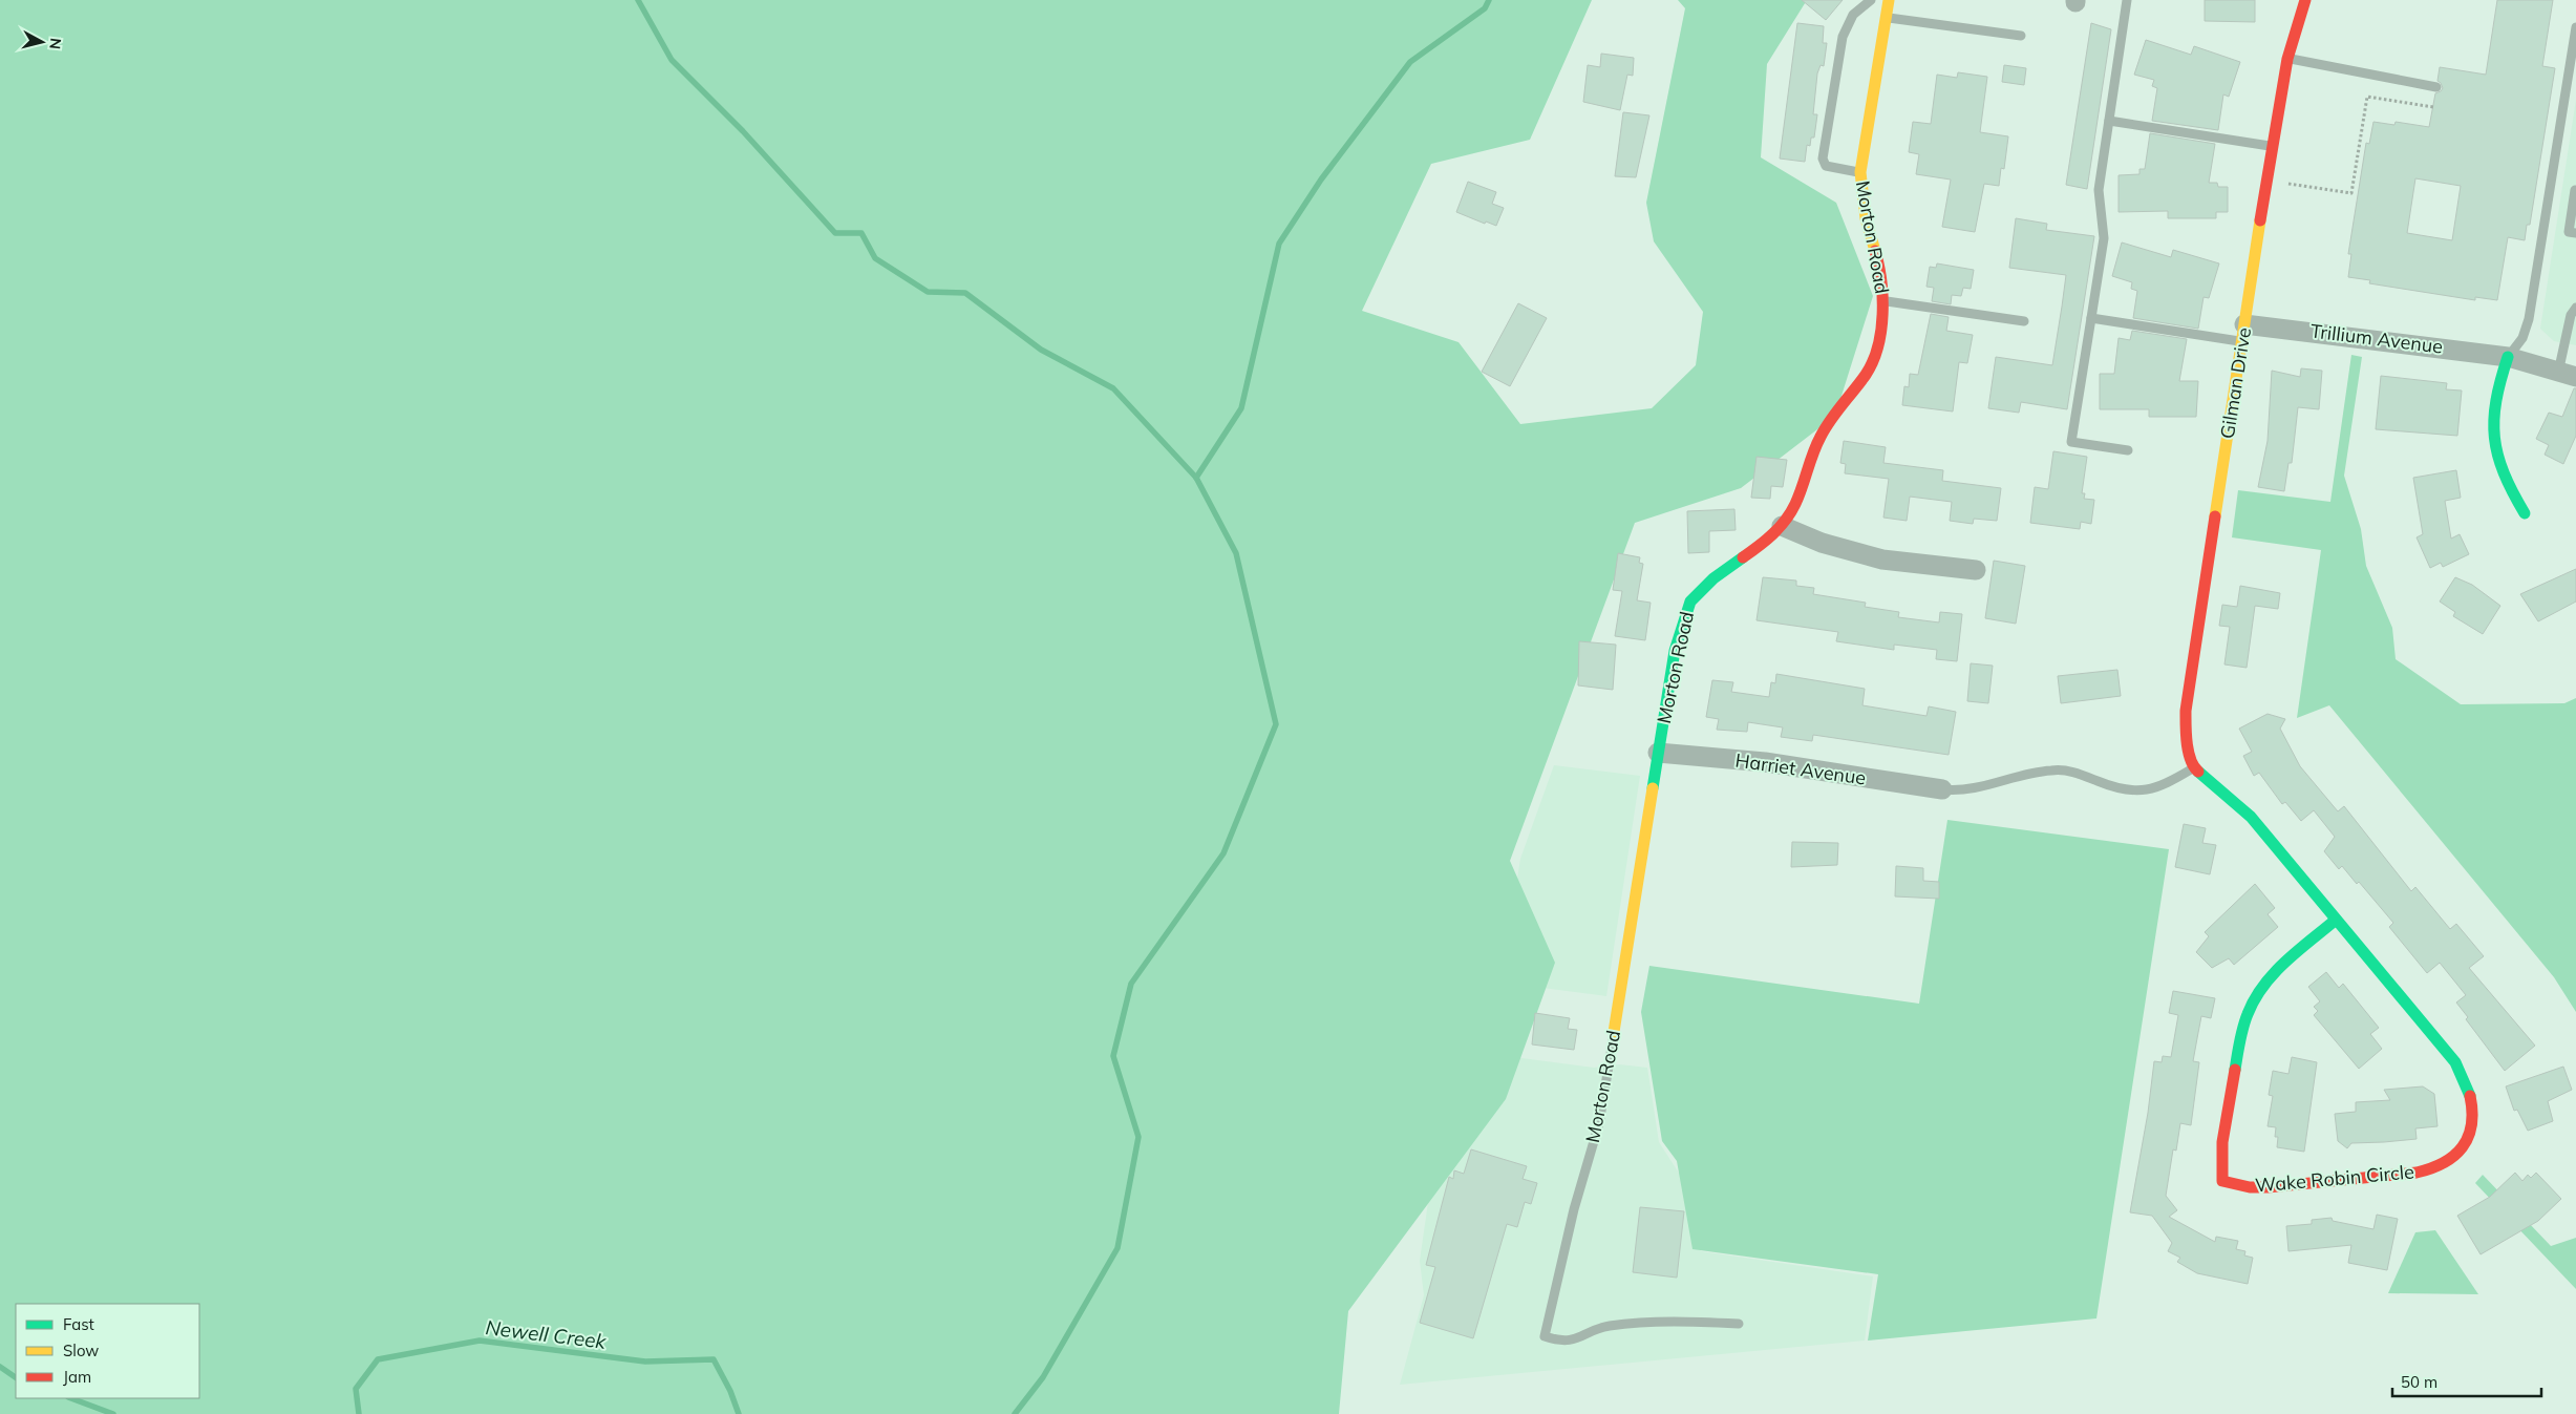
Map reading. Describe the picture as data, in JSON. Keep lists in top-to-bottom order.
{
  "streets": {
    "street": [
      "Morton Road",
      "Trillium Avenue",
      "Gilman Drive",
      "Harriet Avenue",
      "Wake Robin Circle"
    ]
  },
  "crossings": [
    ["Morton Road", "Harriet Avenue"],
    ["Trillium Avenue", "Gilman Drive"],
    ["Gilman Drive", "Wake Robin Circle"]
  ],
  "water": ["Newell Creek"],
  "legend": ["Fast", "Slow", "Jam"],
  "scale_bar": "50 m",
  "north": "right"
}
